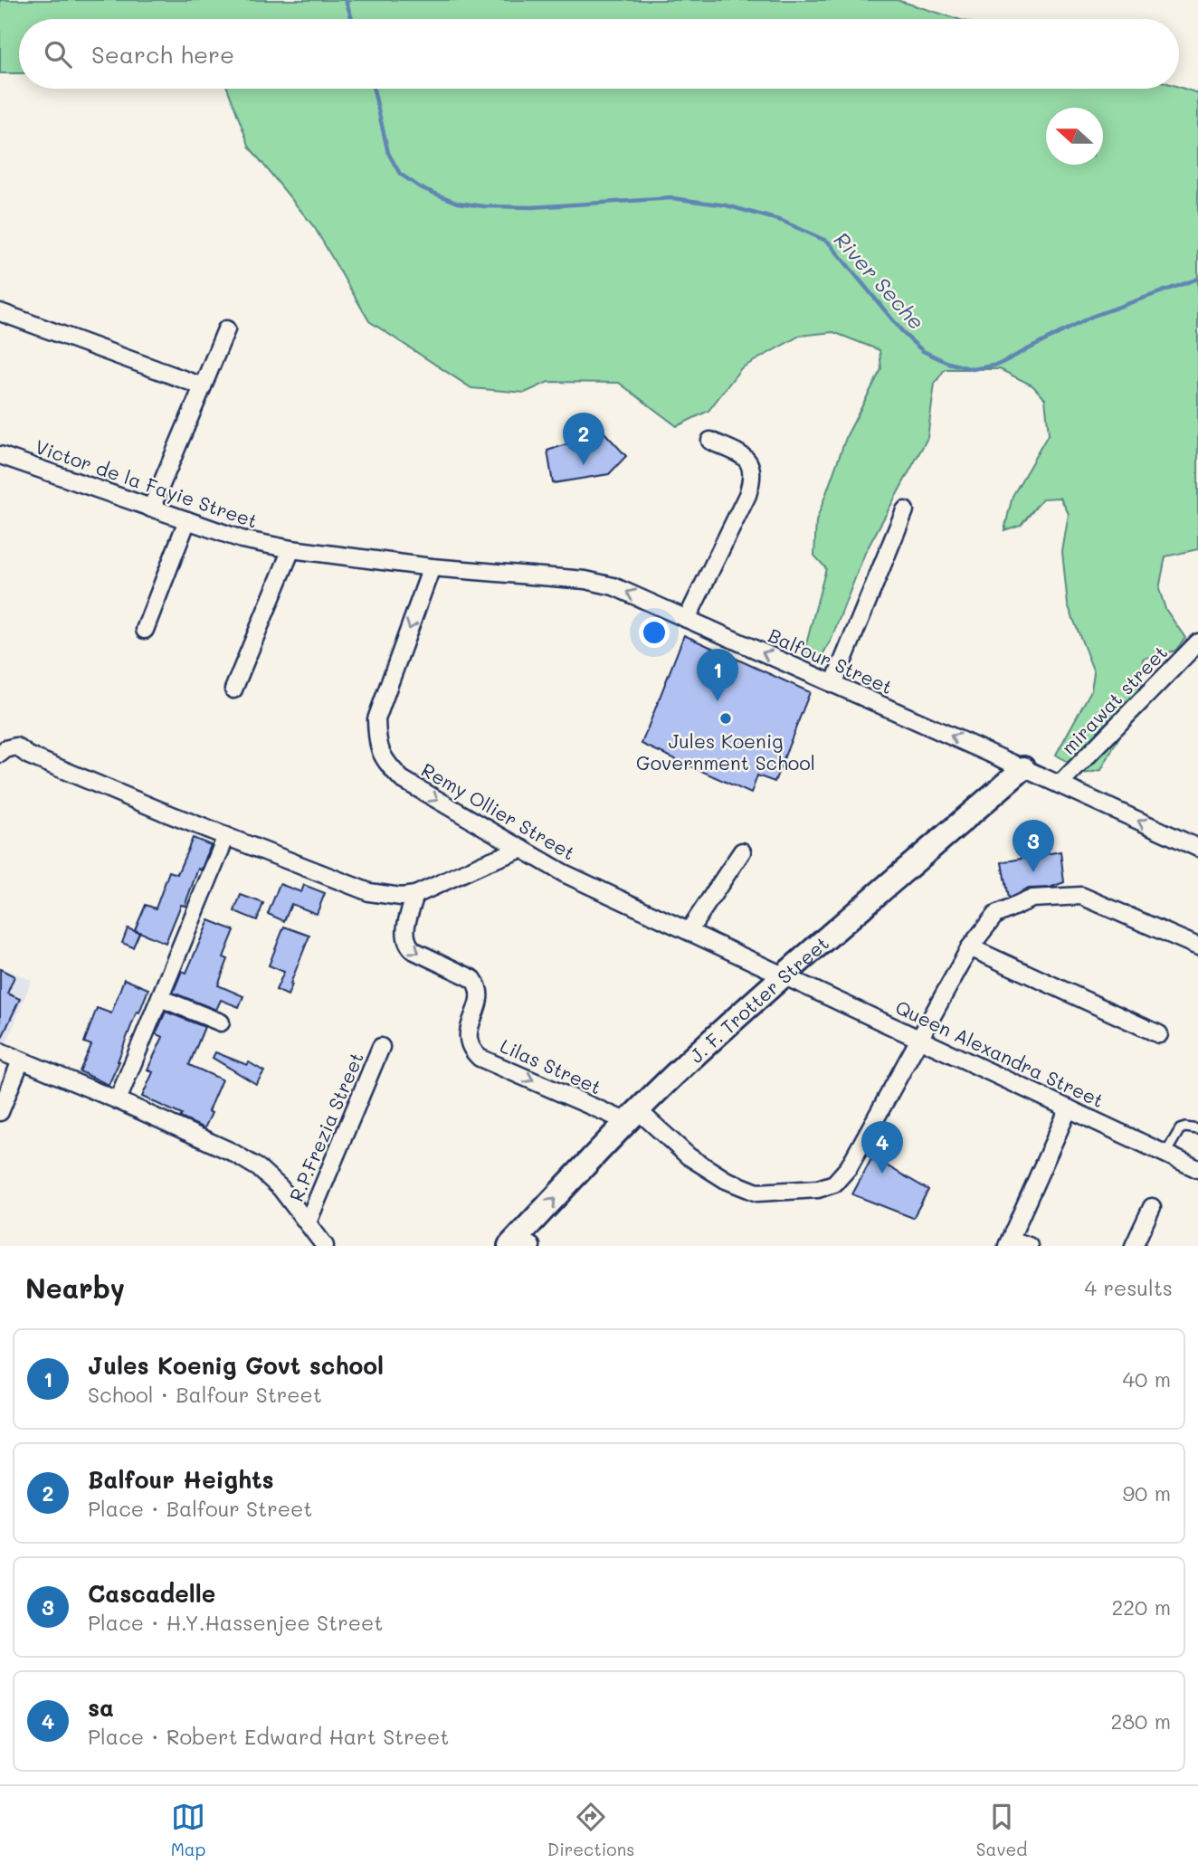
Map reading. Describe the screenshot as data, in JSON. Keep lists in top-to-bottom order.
{
  "streets": {
    "street": [
      "Victor de la Fayie Street",
      "Balfour Street",
      "mirawat street",
      "Remy Ollier Street",
      "J. F. Trotter Street",
      "Queen Alexandra Street",
      "Lilas Street",
      "R.P.Frezia Street"
    ]
  },
  "crossings": [
    ["Victor de la Fayie Street", "Balfour Street"],
    ["Victor de la Fayie Street", "Remy Ollier Street"],
    ["Balfour Street", "mirawat street"],
    ["Balfour Street", "Remy Ollier Street"],
    ["Balfour Street", "J. F. Trotter Street"],
    ["Remy Ollier Street", "J. F. Trotter Street"],
    ["Remy Ollier Street", "Queen Alexandra Street"],
    ["J. F. Trotter Street", "Queen Alexandra Street"],
    ["J. F. Trotter Street", "Lilas Street"]
  ],
  "one_way": ["Balfour Street", "Remy Ollier Street", "Lilas Street"],
  "water": ["River Seche"],
  "places": ["Jules Koenig Government School"],
  "north": "left",
  "page": {
    "search": "Search here",
    "pins": [
      "2",
      "1",
      "3",
      "4"
    ],
    "heading": ["Nearby", "4 results"],
    "list": [
      {
        "mark": "1",
        "name": "Jules Koenig Govt school",
        "note": "School · Balfour Street",
        "value": "40 m"
      },
      {
        "mark": "2",
        "name": "Balfour Heights",
        "note": "Place · Balfour Street",
        "value": "90 m"
      },
      {
        "mark": "3",
        "name": "Cascadelle",
        "note": "Place · H.Y.Hassenjee Street",
        "value": "220 m"
      },
      {
        "mark": "4",
        "name": "sa",
        "note": "Place · Robert Edward Hart Street",
        "value": "280 m"
      }
    ],
    "nav": ["Map", "Directions", "Saved"]
  }
}
